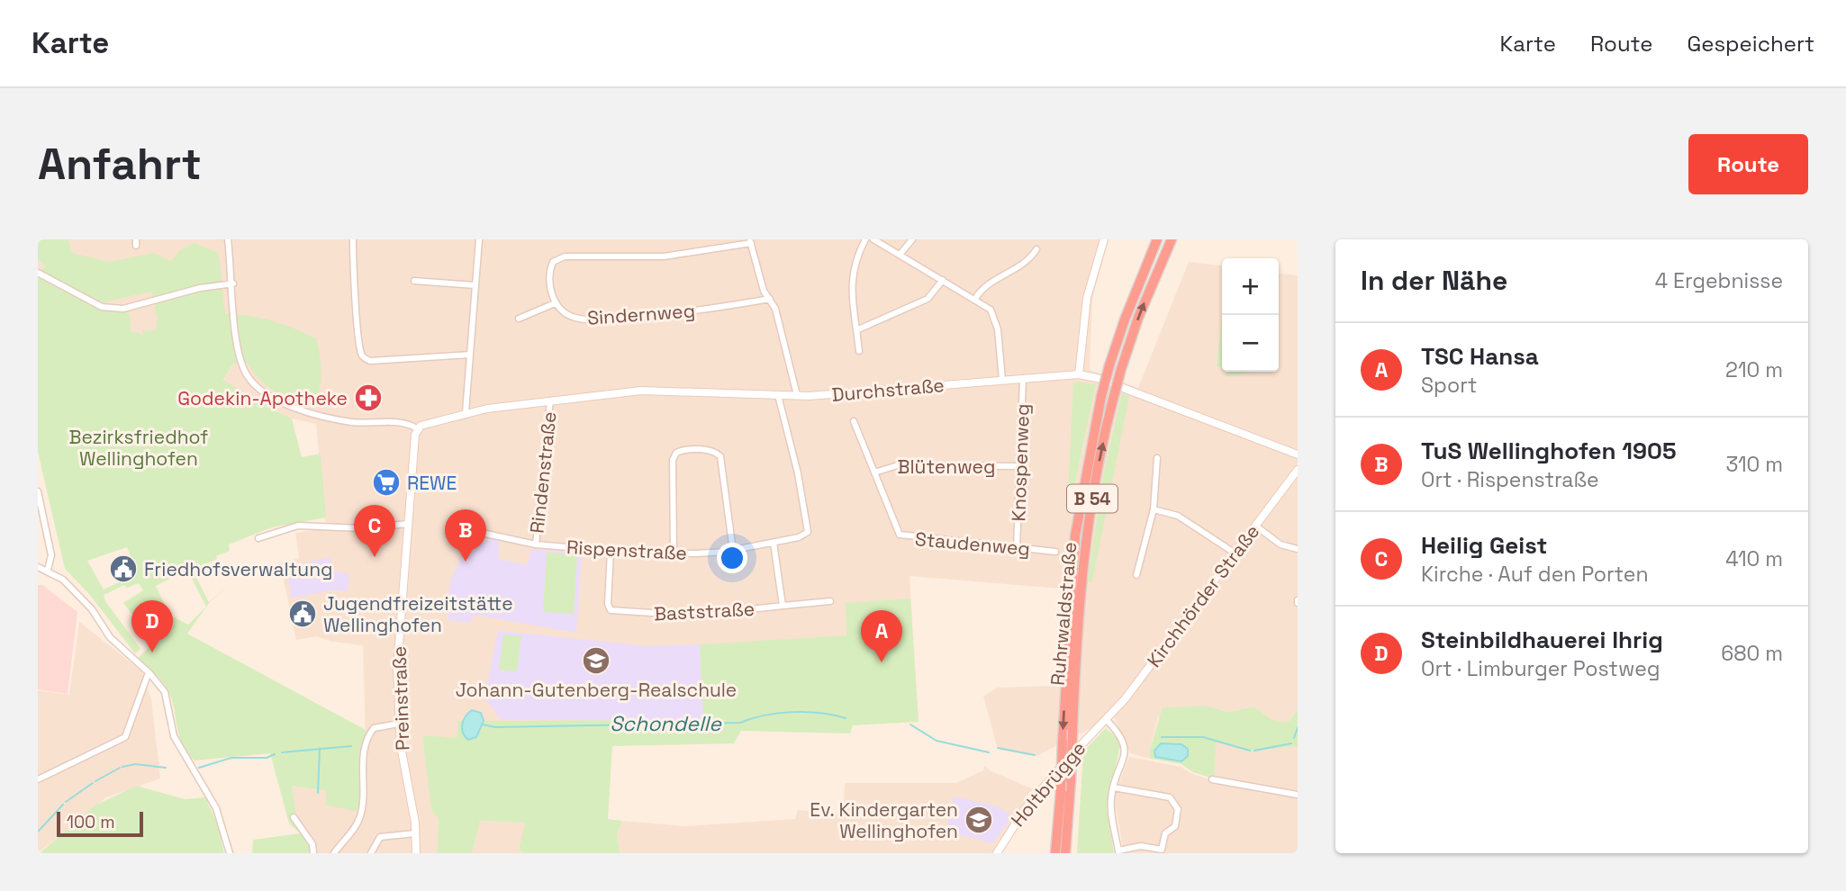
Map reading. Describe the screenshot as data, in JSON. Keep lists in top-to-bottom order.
{
  "streets": {
    "highway": ["B 54", "Ruhrwaldstraße"],
    "street": [
      "Sindernweg",
      "Durchstraße",
      "Knospenweg",
      "Blütenweg",
      "Rindenstraße",
      "Staudenweg",
      "Rispenstraße",
      "Kirchhörder Straße",
      "Baststraße",
      "Preinstraße",
      "Holtbrügge"
    ]
  },
  "crossings": [
    ["Durchstraße", "Knospenweg"],
    ["Durchstraße", "Rindenstraße"],
    ["Durchstraße", "Rispenstraße"],
    ["Knospenweg", "Blütenweg"],
    ["Knospenweg", "Staudenweg"],
    ["Blütenweg", "Staudenweg"],
    ["Rindenstraße", "Rispenstraße"],
    ["Rispenstraße", "Baststraße"],
    ["Kirchhörder Straße", "Holtbrügge"]
  ],
  "water": ["Schondelle"],
  "parks": ["Bezirksfriedhof Wellinghofen"],
  "places": {
    "pharmacy": ["Godekin-Apotheke"],
    "supermarket": ["REWE"],
    "public building": ["Friedhofsverwaltung", "Jugendfreizeitstätte Wellinghofen"],
    "school or university": ["Johann-Gutenberg-Realschule", "Ev. Kindergarten Wellinghofen"]
  },
  "scale_bar": "100 m",
  "page": {
    "header": "Karte",
    "nav": ["Karte", "Route", "Gespeichert"],
    "buttons": "Route",
    "title": "Anfahrt",
    "heading": ["In der Nähe", "4 Ergebnisse"],
    "map_buttons": ["+", "−"],
    "list": [
      {
        "mark": "A",
        "name": "TSC Hansa",
        "note": "Sport",
        "value": "210 m"
      },
      {
        "mark": "B",
        "name": "TuS Wellinghofen 1905",
        "note": "Ort · Rispenstraße",
        "value": "310 m"
      },
      {
        "mark": "C",
        "name": "Heilig Geist",
        "note": "Kirche · Auf den Porten",
        "value": "410 m"
      },
      {
        "mark": "D",
        "name": "Steinbildhauerei Ihrig",
        "note": "Ort · Limburger Postweg",
        "value": "680 m"
      }
    ],
    "pins": [
      "C",
      "B",
      "D",
      "A"
    ],
    "scale": "100 m"
  }
}
